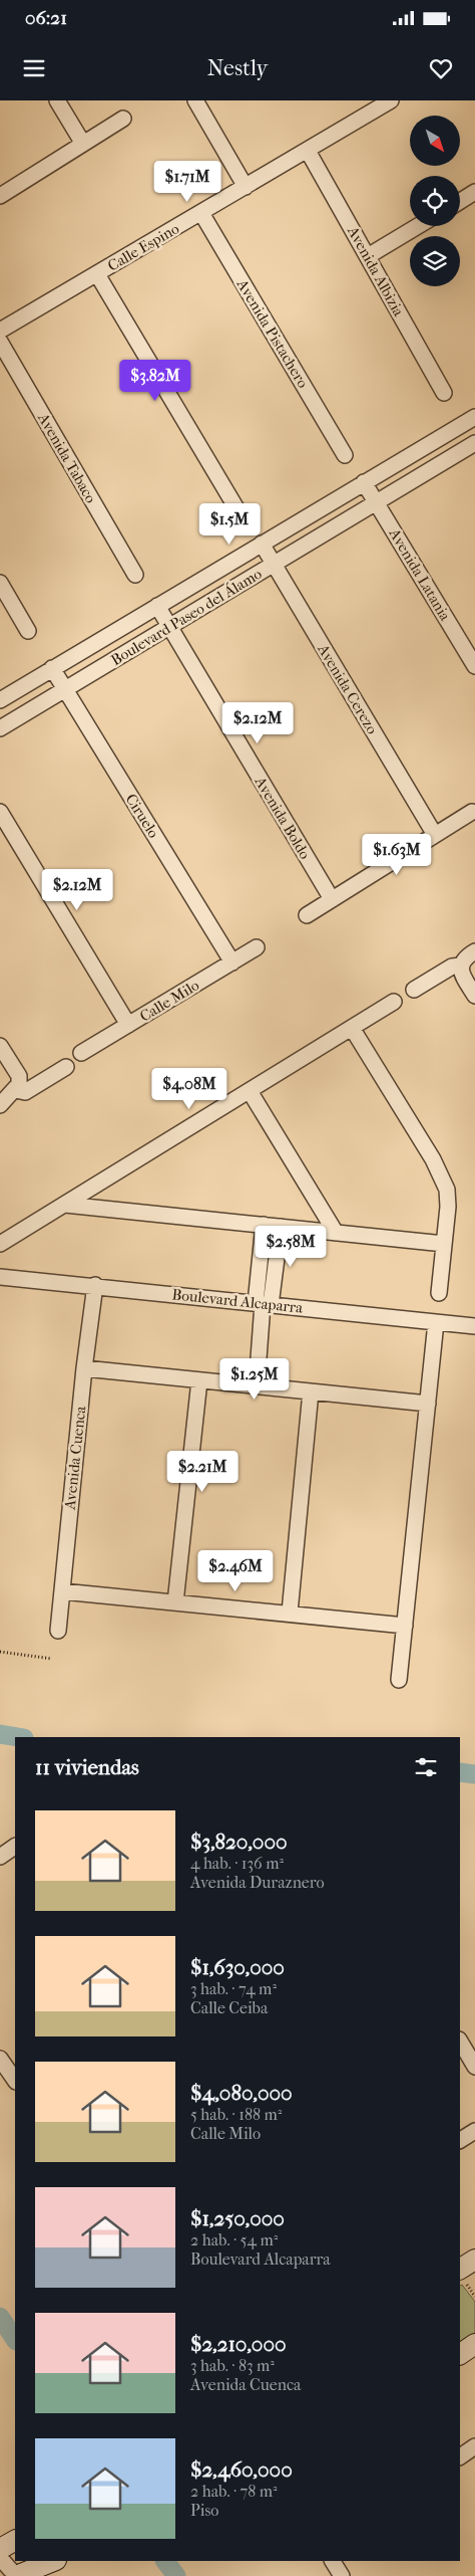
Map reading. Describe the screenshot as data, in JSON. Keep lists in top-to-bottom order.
{
  "streets": {
    "street": [
      "Calle Espino",
      "Avenida Albizia",
      "Avenida Pistachero",
      "Avenida Tabaco",
      "Avenida Latania",
      "Boulevard Paseo del Álamo",
      "Avenida Cerezo",
      "Ciruelo",
      "Avenida Boldo",
      "Calle Milo",
      "Boulevard Alcaparra",
      "Avenida Cuenca"
    ]
  },
  "crossings": [
    ["Calle Espino", "Avenida Albizia"],
    ["Calle Espino", "Avenida Pistachero"],
    ["Avenida Latania", "Boulevard Paseo del Álamo"],
    ["Boulevard Paseo del Álamo", "Avenida Cerezo"],
    ["Boulevard Paseo del Álamo", "Ciruelo"],
    ["Boulevard Paseo del Álamo", "Avenida Boldo"],
    ["Ciruelo", "Calle Milo"],
    ["Boulevard Alcaparra", "Avenida Cuenca"]
  ],
  "north": "bottom right",
  "page": {
    "status": "06:21",
    "header": "Nestly",
    "price": [
      "$1.71M",
      "$3.82M",
      "$1.5M",
      "$2.12M",
      "$1.63M",
      "$2.12M",
      "$4.08M",
      "$2.58M",
      "$1.25M",
      "$2.21M",
      "$2.46M"
    ],
    "heading": "11 viviendas",
    "list": [
      {
        "name": "$3,820,000",
        "note": "4 hab. · 136 m² · Avenida Duraznero"
      },
      {
        "name": "$1,630,000",
        "note": "3 hab. · 74 m² · Calle Ceiba"
      },
      {
        "name": "$4,080,000",
        "note": "5 hab. · 188 m² · Calle Milo"
      },
      {
        "name": "$1,250,000",
        "note": "2 hab. · 54 m² · Boulevard Alcaparra"
      },
      {
        "name": "$2,210,000",
        "note": "3 hab. · 83 m² · Avenida Cuenca"
      },
      {
        "name": "$2,460,000",
        "note": "2 hab. · 78 m² · Piso"
      }
    ]
  }
}
